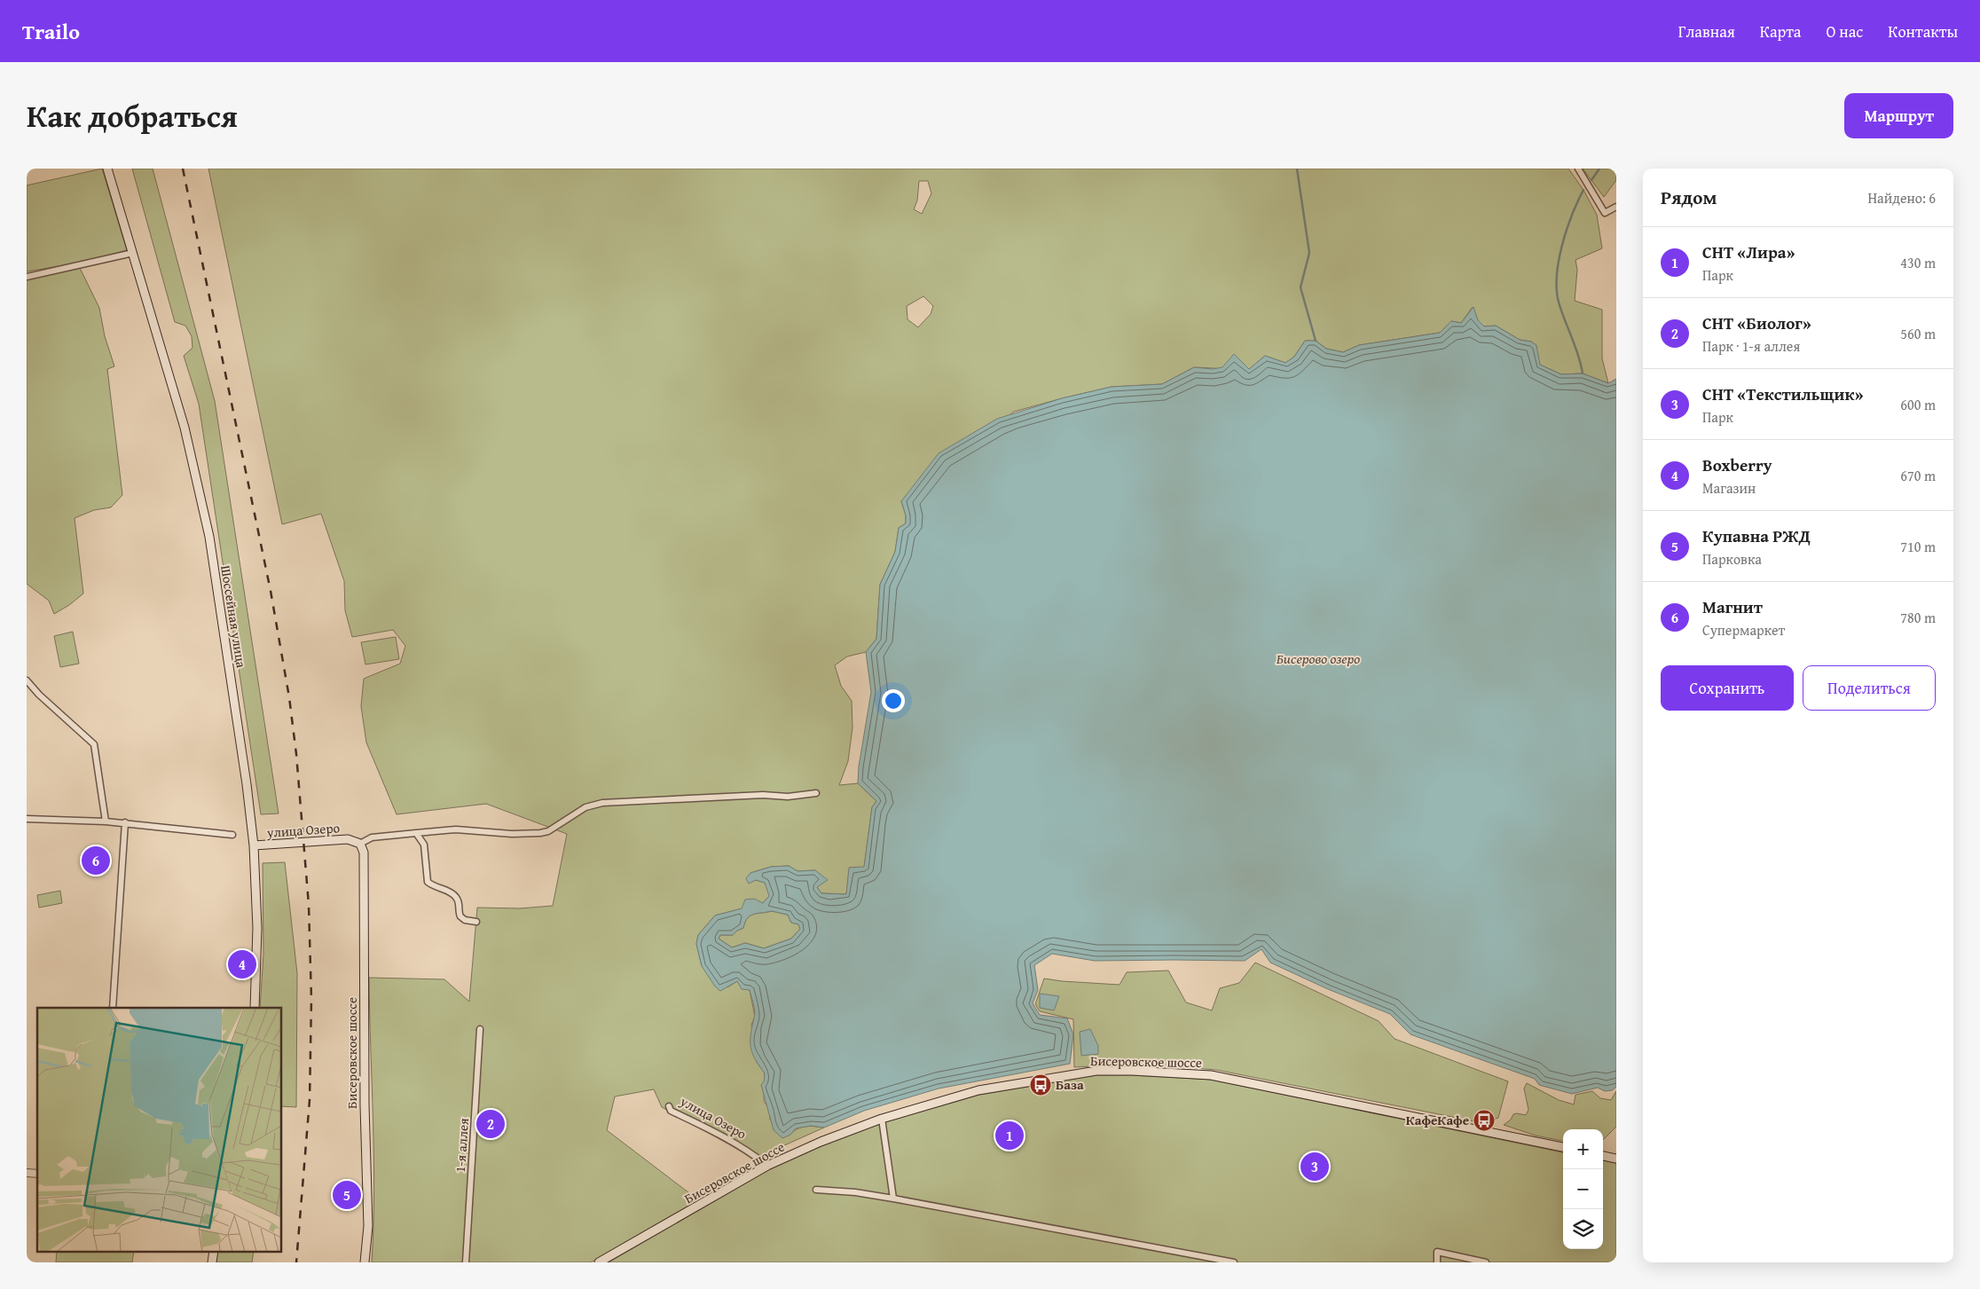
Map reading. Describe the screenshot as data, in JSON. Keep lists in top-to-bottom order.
{
  "streets": {
    "main road": ["Шоссейная улица", "улица Озеро", "Бисеровское шоссе"],
    "street": ["1-я аллея"]
  },
  "crossings": [
    ["Шоссейная улица", "улица Озеро"],
    ["улица Озеро", "Бисеровское шоссе"]
  ],
  "water": ["Бисерово озеро"],
  "places": {
    "bus stop": ["База", "КафеКафе"]
  },
  "page": {
    "header": "Trailo",
    "nav": [
      "Главная",
      "Карта",
      "О нас",
      "Контакты"
    ],
    "title": "Как добраться",
    "buttons": [
      "Маршрут",
      ["Сохранить", "Поделиться"]
    ],
    "heading": ["Рядом", "Найдено: 6"],
    "list": [
      {
        "mark": "1",
        "name": "СНТ «Лира»",
        "note": "Парк",
        "value": "430 m"
      },
      {
        "mark": "2",
        "name": "СНТ «Биолог»",
        "note": "Парк · 1-я аллея",
        "value": "560 m"
      },
      {
        "mark": "3",
        "name": "СНТ «Текстильщик»",
        "note": "Парк",
        "value": "600 m"
      },
      {
        "mark": "4",
        "name": "Boxberry",
        "note": "Магазин",
        "value": "670 m"
      },
      {
        "mark": "5",
        "name": "Купавна РЖД",
        "note": "Парковка",
        "value": "710 m"
      },
      {
        "mark": "6",
        "name": "Магнит",
        "note": "Супермаркет",
        "value": "780 m"
      }
    ],
    "pins": [
      "6",
      "4",
      "2",
      "1",
      "3",
      "5"
    ],
    "map_buttons": ["+", "−"]
  }
}
